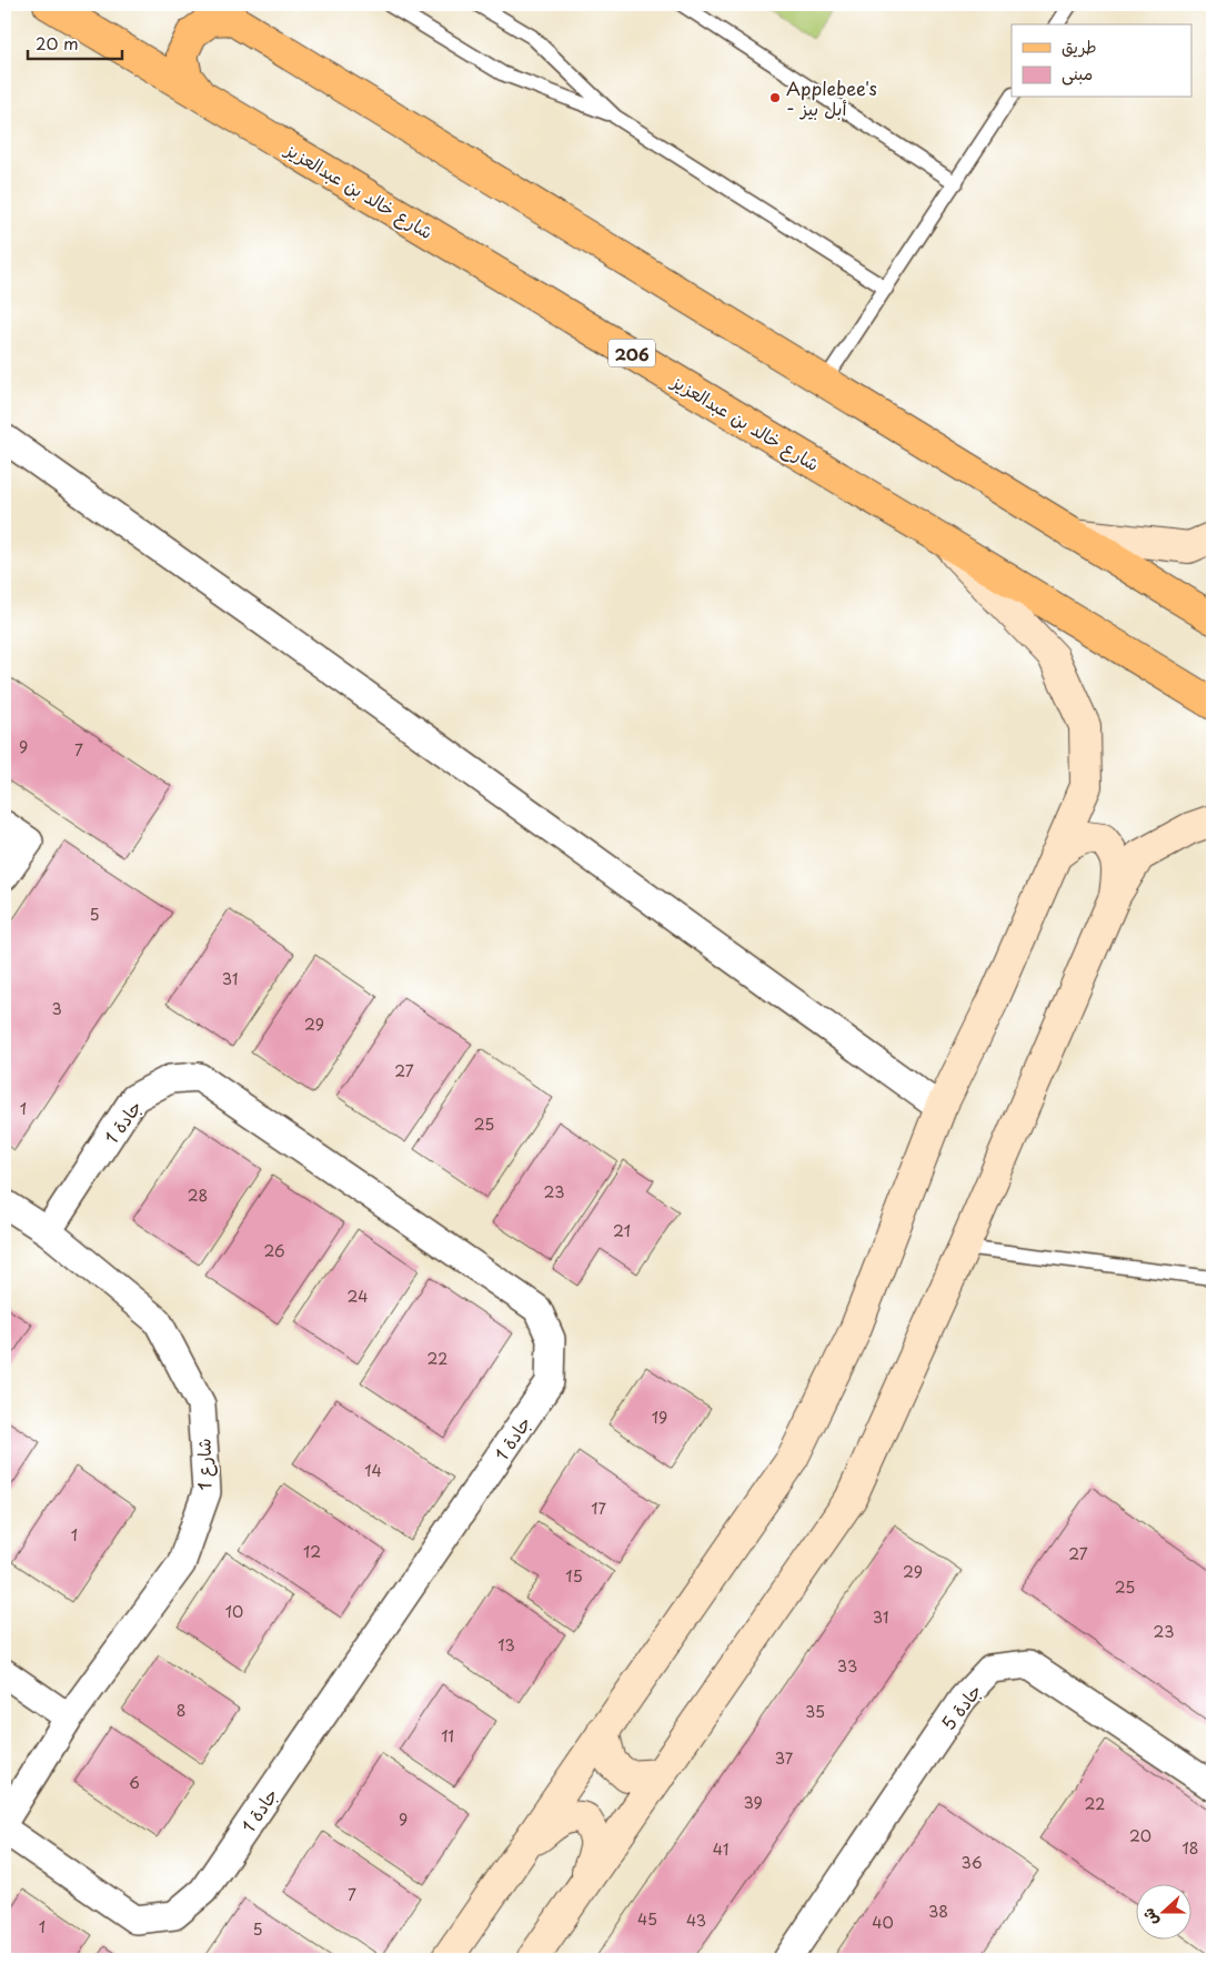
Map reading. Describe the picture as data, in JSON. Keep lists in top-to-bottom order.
{
  "streets": {
    "main road": ["شارع خالد بن عبدالعزيز", "206"],
    "street": ["جادة 1", "شارع 1", "جادة 5"]
  },
  "crossings": [
    ["جادة 1", "شارع 1"]
  ],
  "places": ["Applebee's - أبل بيز"],
  "house_numbers": [
    "9",
    "7",
    "5",
    "31",
    "3",
    "29",
    "27",
    "1",
    "25",
    "23",
    "28",
    "21",
    "26",
    "24",
    "22",
    "19",
    "14",
    "17",
    "1",
    "12",
    "27",
    "29",
    "15",
    "25",
    "10",
    "31",
    "23",
    "13",
    "33",
    "8",
    "35",
    "11",
    "37",
    "6",
    "39",
    "22",
    "9",
    "20",
    "18",
    "41",
    "36",
    "7",
    "38",
    "45",
    "43",
    "40",
    "1",
    "5"
  ],
  "legend": ["طريق", "مبنى"],
  "scale_bar": "20 m",
  "north": "left"
}
